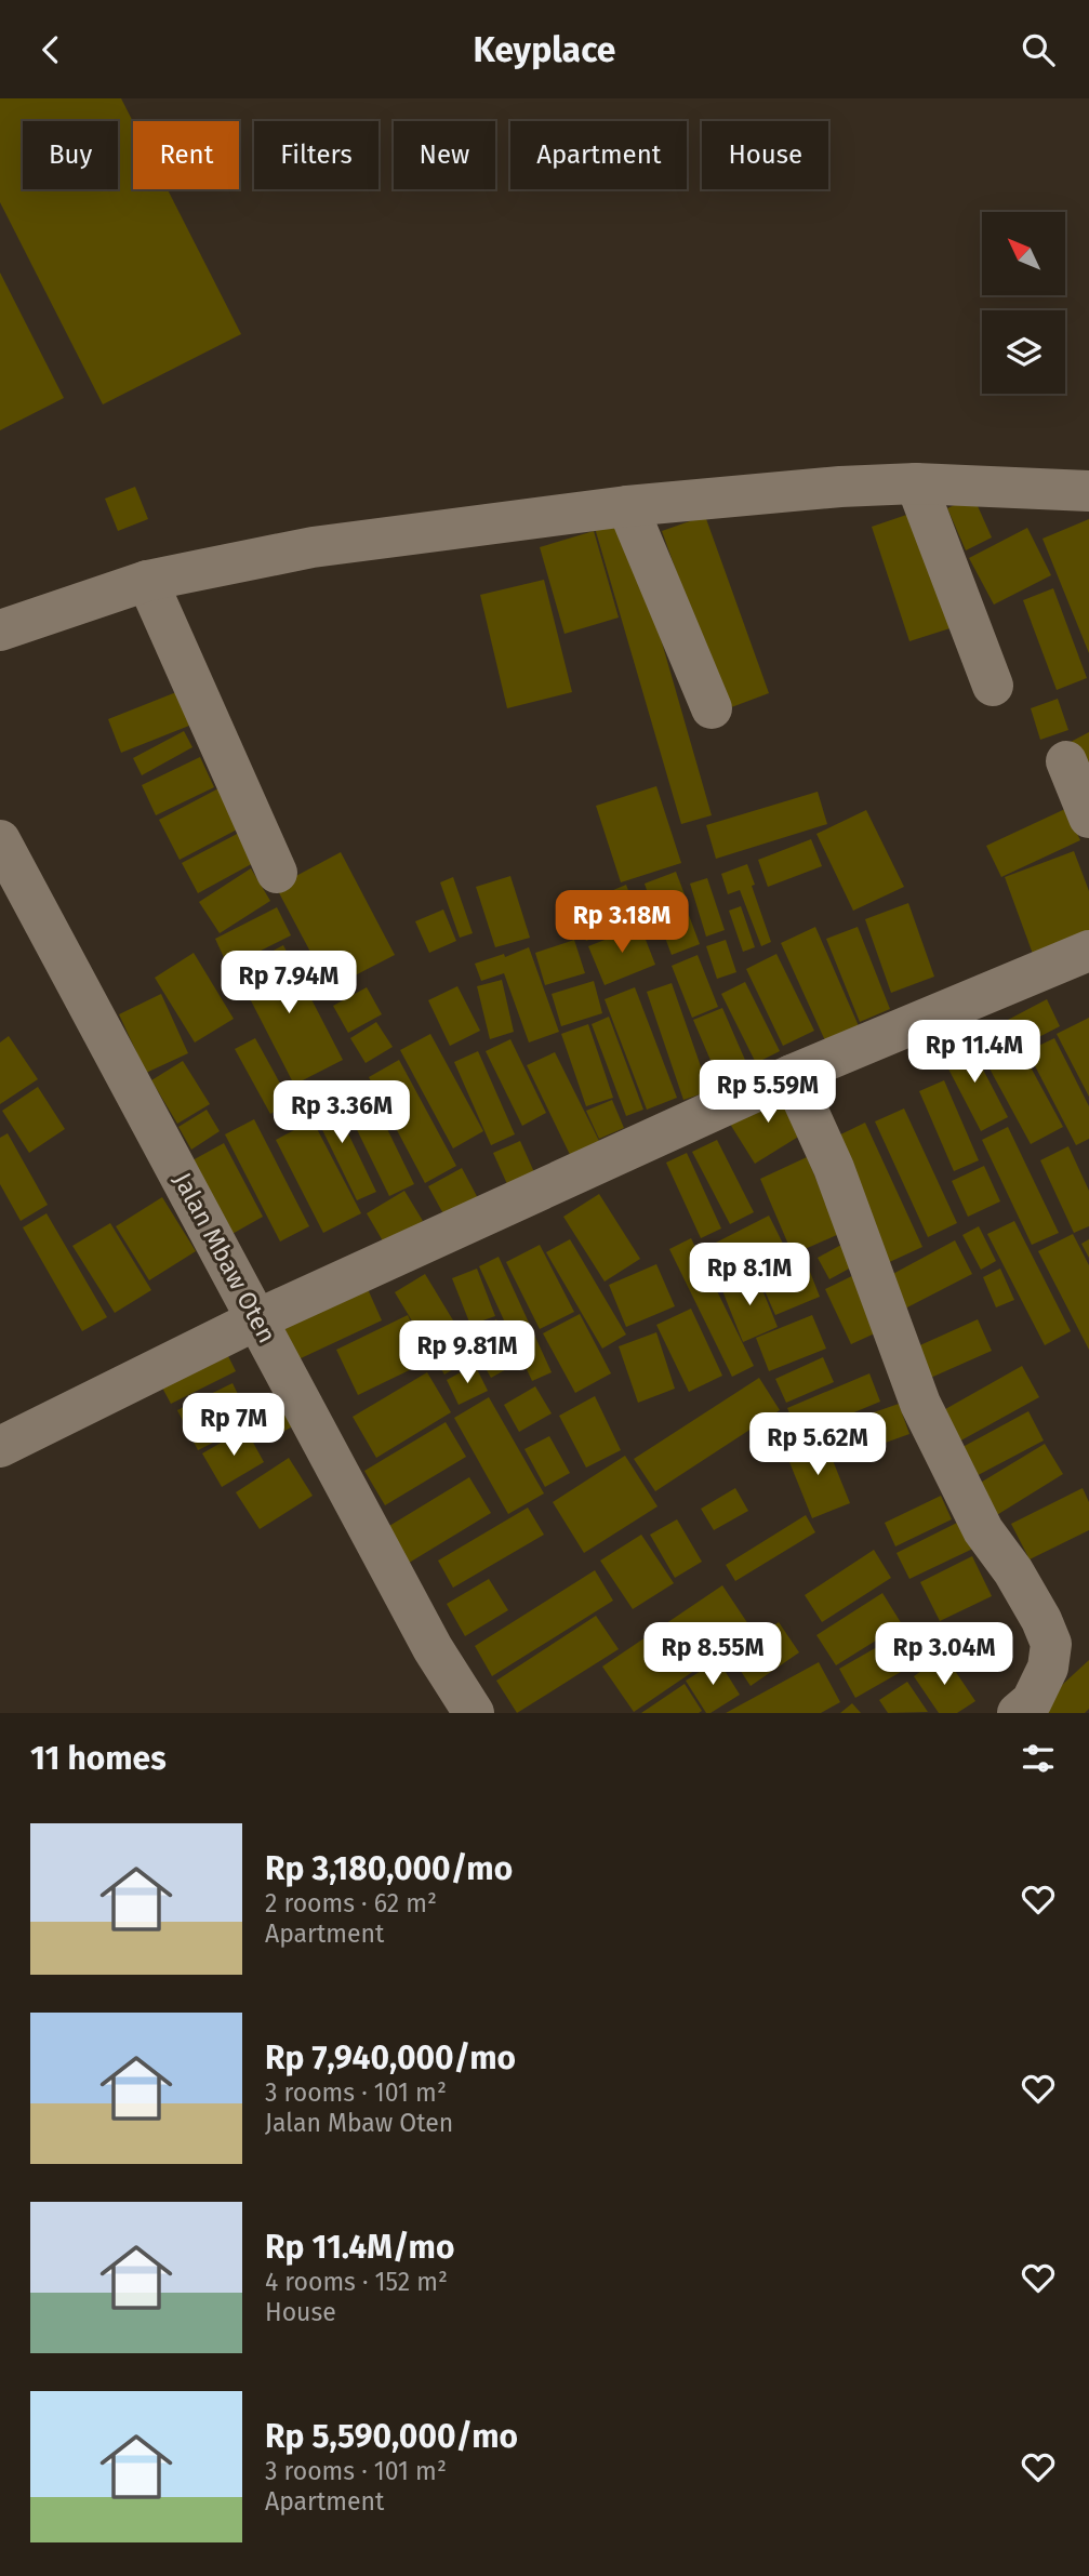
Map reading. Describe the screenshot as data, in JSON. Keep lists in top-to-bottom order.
{
  "streets": {
    "street": ["Jalan Mbaw Oten"]
  },
  "north": "top left",
  "page": {
    "header": "Keyplace",
    "chip": [
      "Buy",
      "Rent",
      "Filters",
      "New",
      "Apartment",
      "House"
    ],
    "price": [
      "Rp 3.18M",
      "Rp 7.94M",
      "Rp 11.4M",
      "Rp 5.59M",
      "Rp 3.36M",
      "Rp 8.1M",
      "Rp 9.81M",
      "Rp 7M",
      "Rp 5.62M",
      "Rp 8.55M",
      "Rp 3.04M"
    ],
    "heading": "11 homes",
    "list": [
      {
        "name": "Rp 3,180,000/mo",
        "note": "2 rooms · 62 m² · Apartment"
      },
      {
        "name": "Rp 7,940,000/mo",
        "note": "3 rooms · 101 m² · Jalan Mbaw Oten"
      },
      {
        "name": "Rp 11.4M/mo",
        "note": "4 rooms · 152 m² · House"
      },
      {
        "name": "Rp 5,590,000/mo",
        "note": "3 rooms · 101 m² · Apartment"
      }
    ]
  }
}
